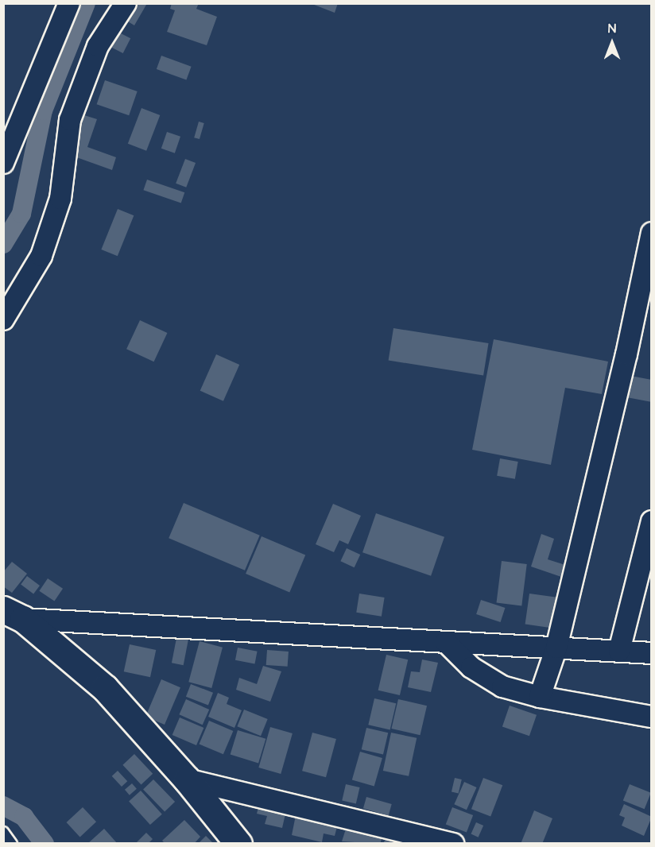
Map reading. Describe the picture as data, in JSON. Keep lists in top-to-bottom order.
{
  "north": "top"
}
